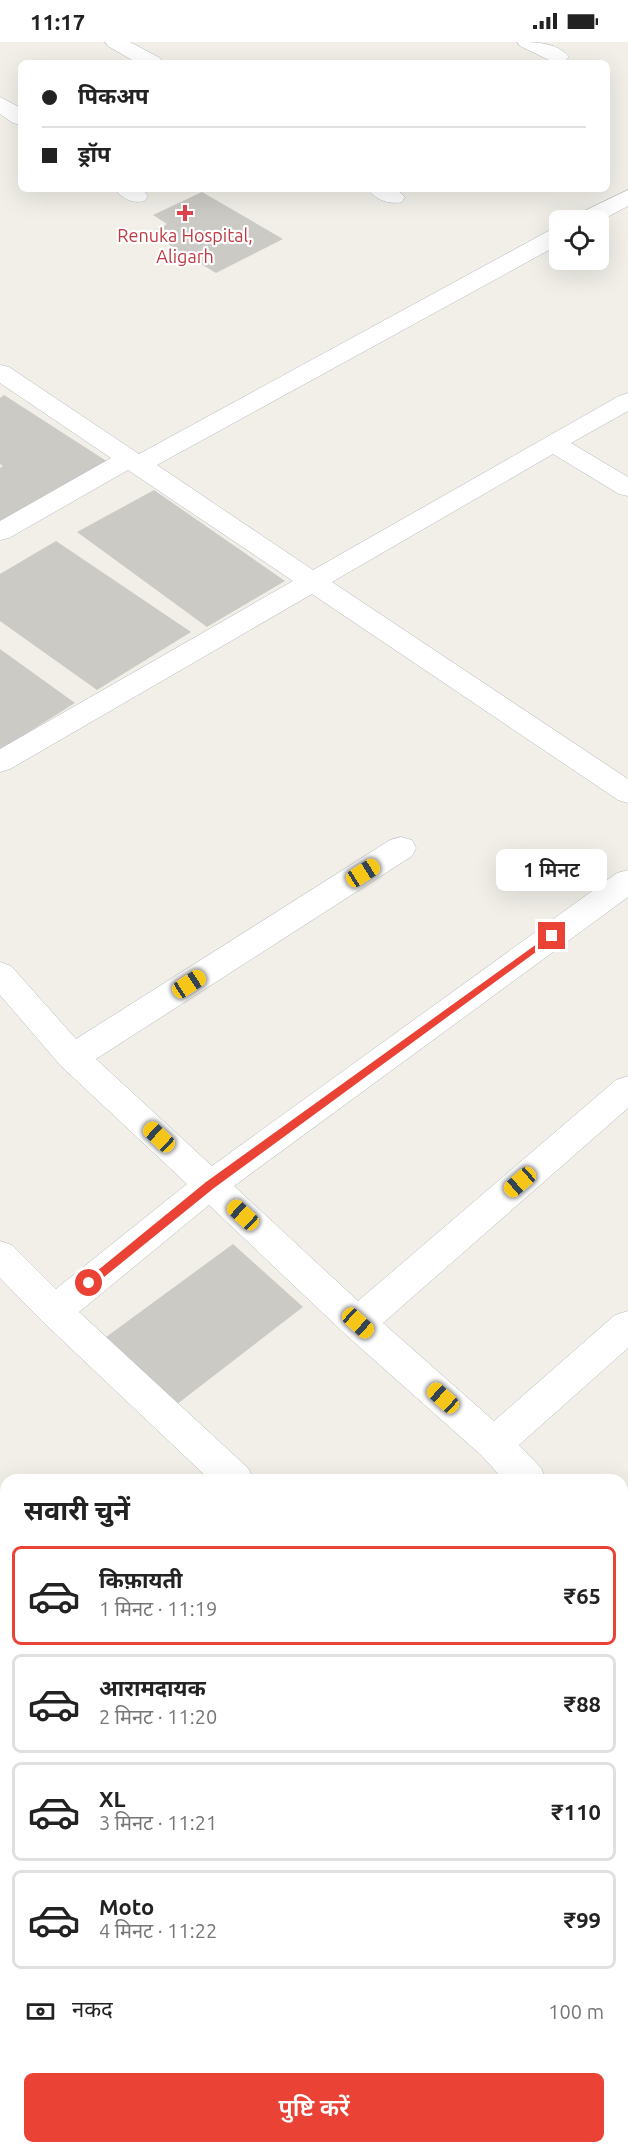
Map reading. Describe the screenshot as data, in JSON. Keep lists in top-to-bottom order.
{
  "places": {
    "health": ["Renuka Hospital, Aligarh"]
  },
  "page": {
    "status": "11:17",
    "banner": ["पिकअप", "ड्रॉप"],
    "bubble": "1 मिनट",
    "heading": "सवारी चुनें",
    "list": [
      {
        "name": "किफ़ायती",
        "note": "1 मिनट · 11:19",
        "value": "₹65"
      },
      {
        "name": "आरामदायक",
        "note": "2 मिनट · 11:20",
        "value": "₹88"
      },
      {
        "name": "XL",
        "note": "3 मिनट · 11:21",
        "value": "₹110"
      },
      {
        "name": "Moto",
        "note": "4 मिनट · 11:22",
        "value": "₹99"
      }
    ],
    "pay": ["नकद", "100 m"],
    "buttons": "पुष्टि करें"
  }
}
